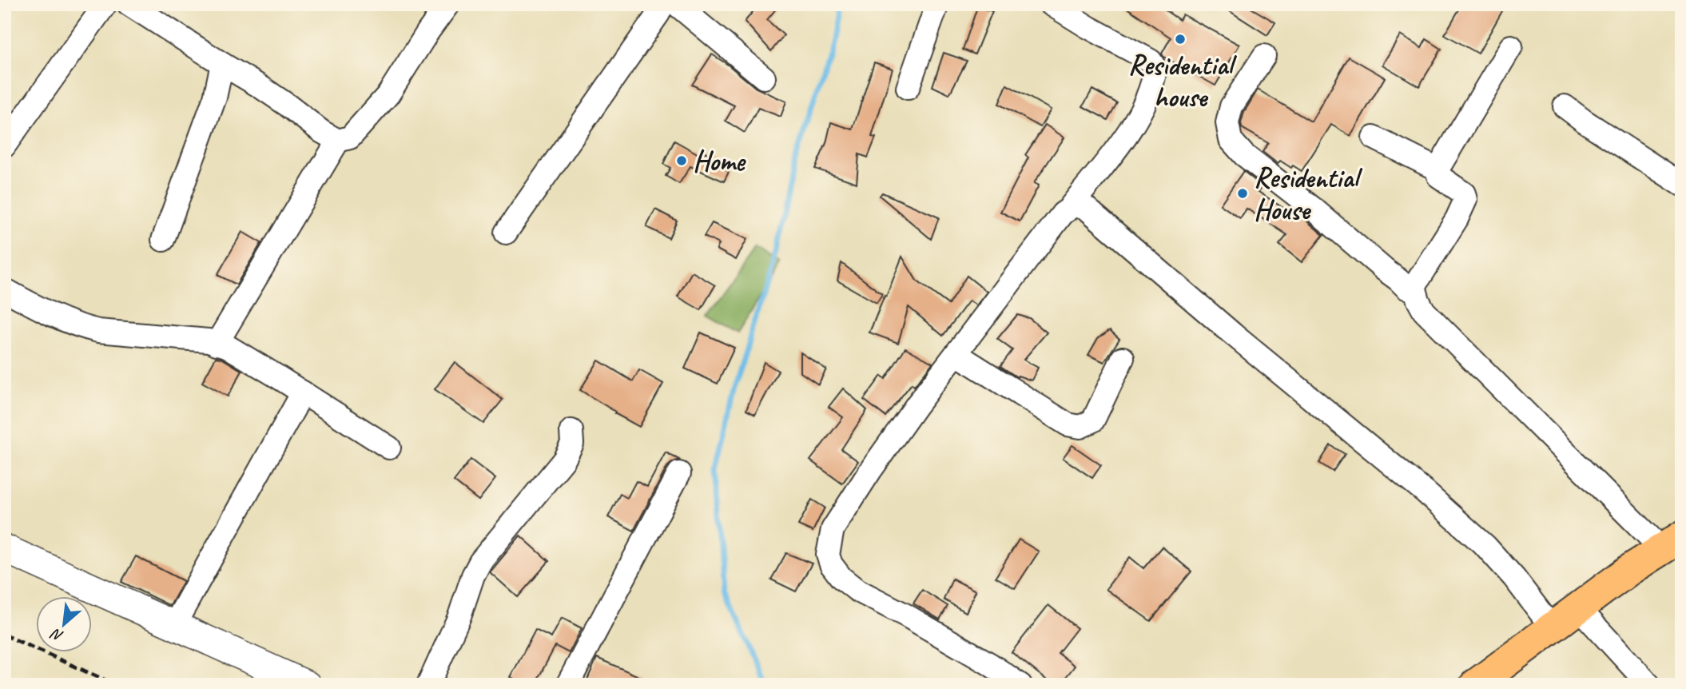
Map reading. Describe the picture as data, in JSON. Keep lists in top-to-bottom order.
{
  "places": ["Residential house", "Home", "Residential House"],
  "north": "bottom left"
}
